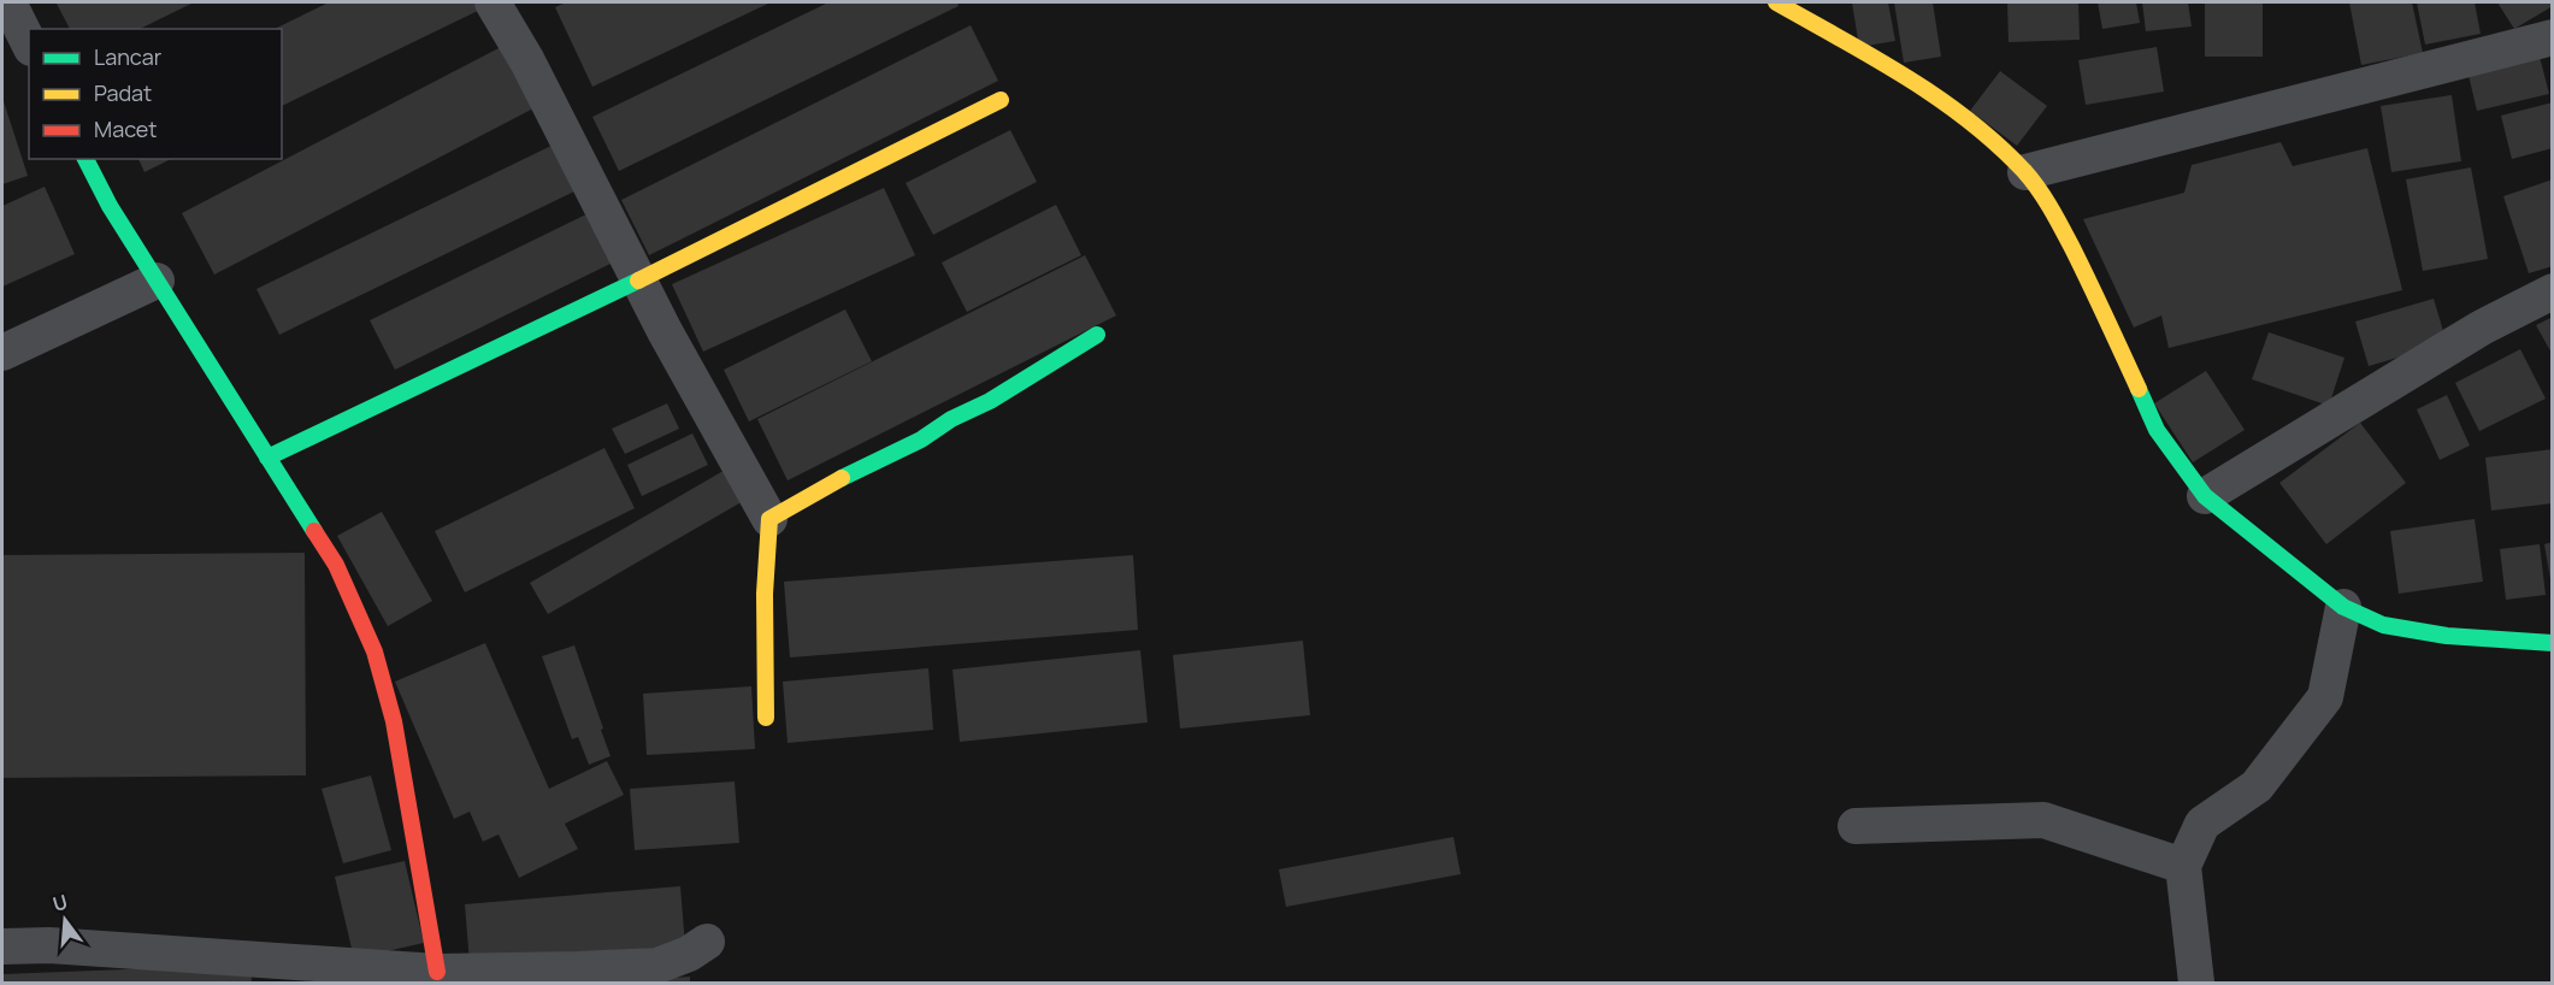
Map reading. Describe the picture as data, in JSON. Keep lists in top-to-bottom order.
{
  "legend": ["Lancar", "Padat", "Macet"],
  "north": "top"
}
